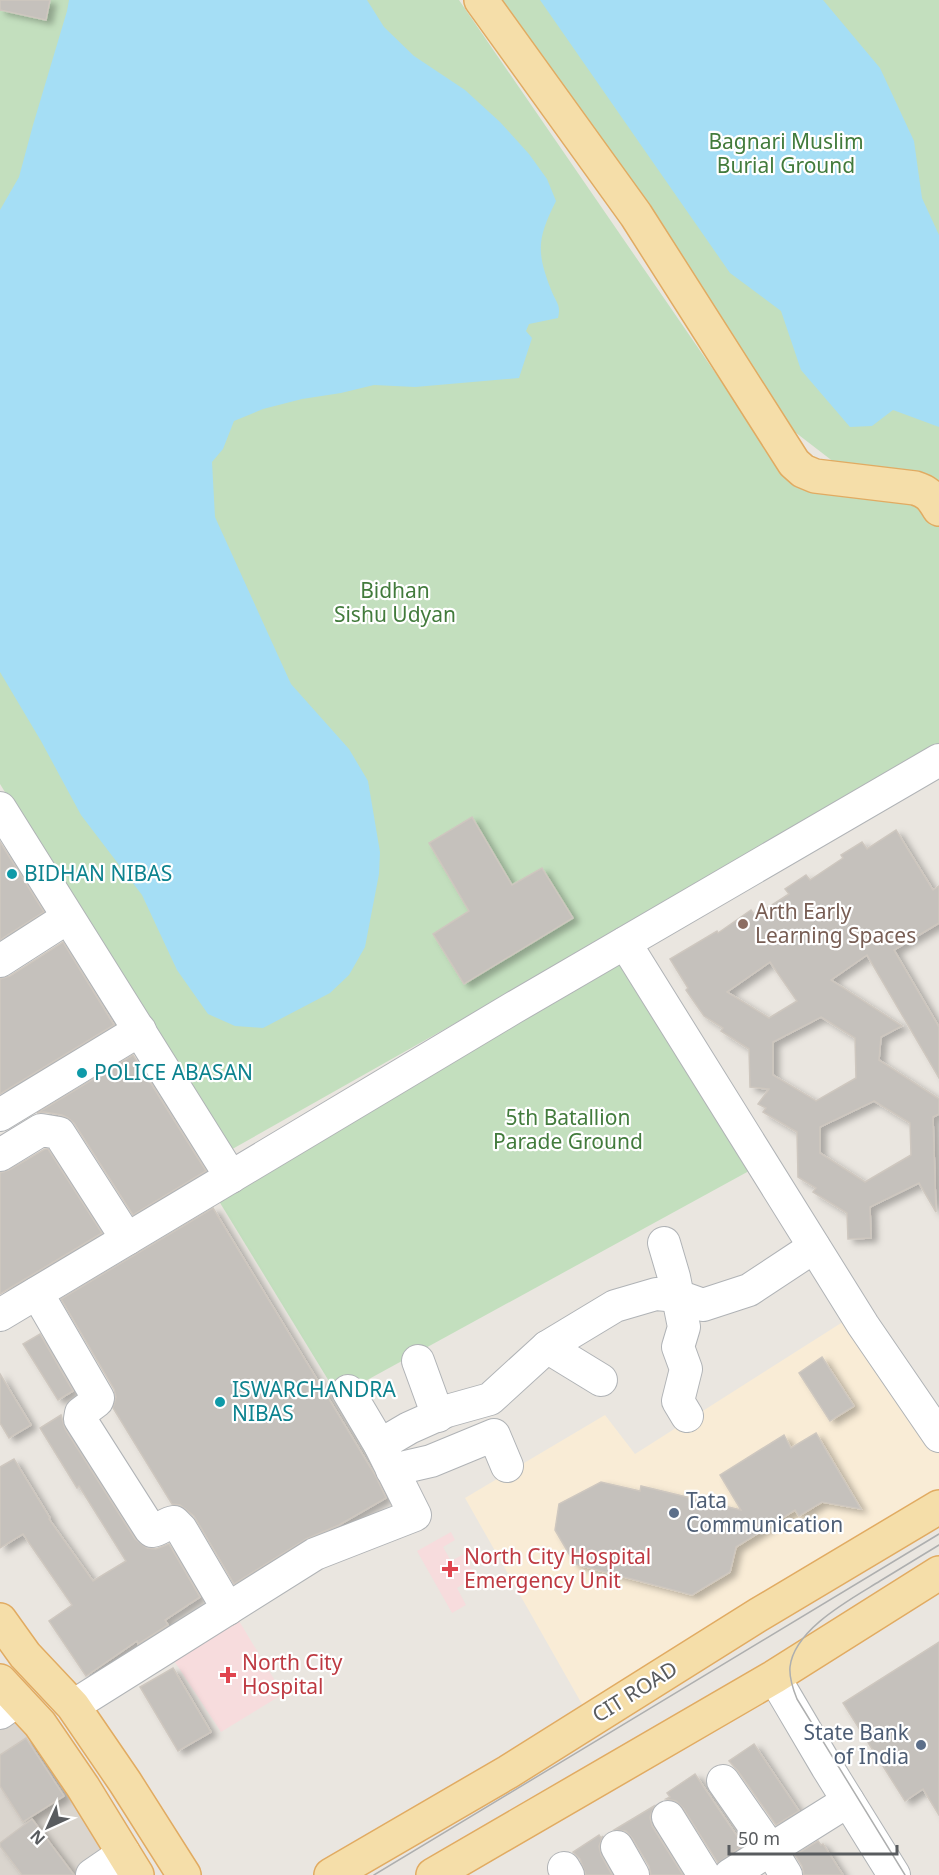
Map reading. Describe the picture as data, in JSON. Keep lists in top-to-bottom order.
{
  "streets": {
    "main road": ["CIT ROAD"]
  },
  "parks": ["Bagnari Muslim Burial Ground", "Bidhan Sishu Udyan", "5th Batallion Parade Ground"],
  "places": {
    "other": [
      "BIDHAN NIBAS",
      "Arth Early Learning Spaces",
      "POLICE ABASAN",
      "ISWARCHANDRA NIBAS",
      "Tata Communication",
      "State Bank of India"
    ],
    "health": ["North City Hospital Emergency Unit", "North City Hospital"]
  },
  "scale_bar": "50 m",
  "north": "bottom left"
}
